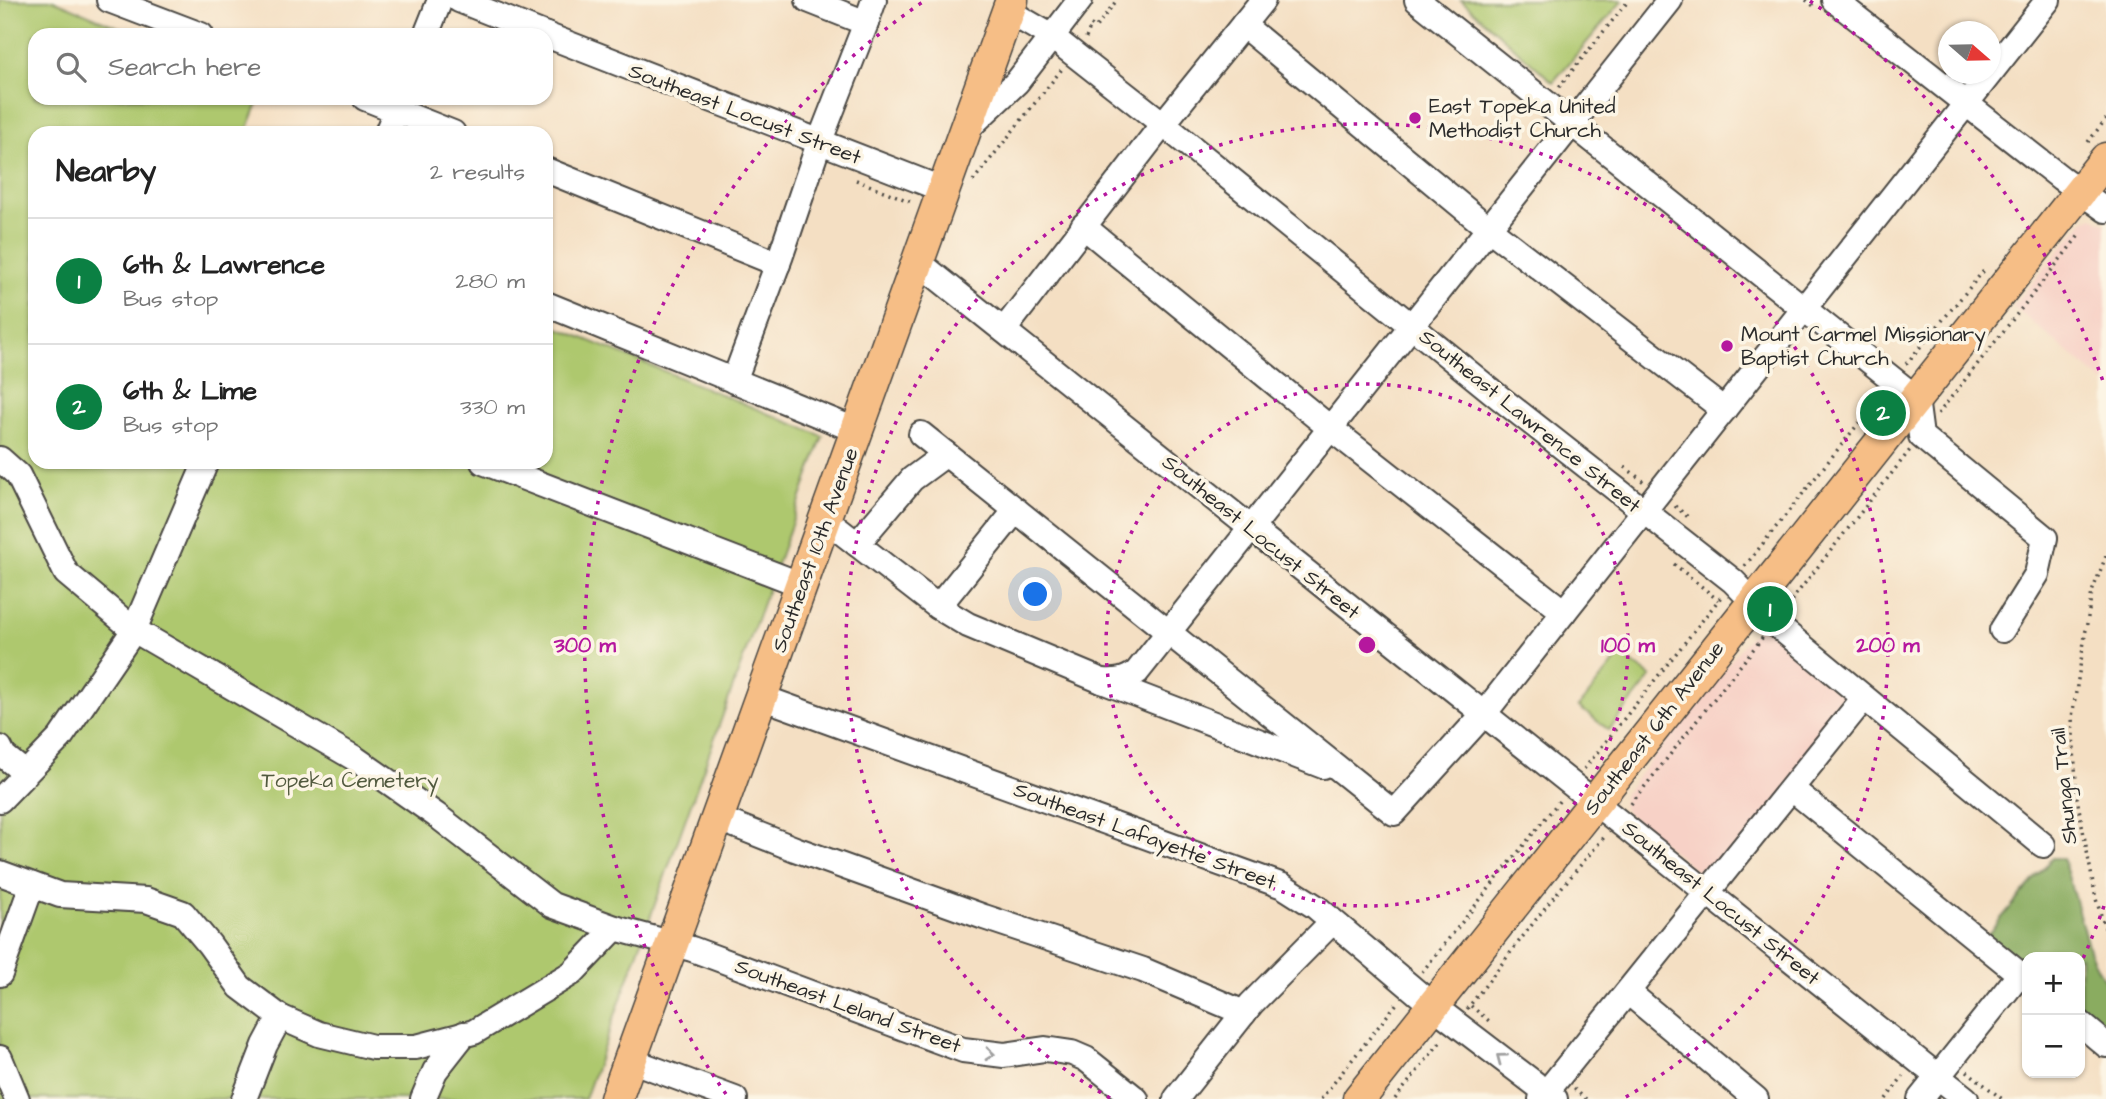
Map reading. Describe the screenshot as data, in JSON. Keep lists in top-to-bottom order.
{
  "streets": {
    "main road": ["Southeast 10th Avenue", "Southeast 6th Avenue"],
    "street": [
      "Southeast Locust Street",
      "Southeast Lawrence Street",
      "Southeast Lafayette Street",
      "Southeast Leland Street"
    ],
    "path": ["Shunga Trail"]
  },
  "crossings": [
    ["Southeast Locust Street", "Southeast 10th Avenue"],
    ["Southeast Locust Street", "Southeast 6th Avenue"],
    ["Southeast Lawrence Street", "Southeast 10th Avenue"],
    ["Southeast Lawrence Street", "Southeast 6th Avenue"],
    ["Southeast 10th Avenue", "Southeast Lafayette Street"],
    ["Southeast 10th Avenue", "Southeast Leland Street"],
    ["Southeast 6th Avenue", "Southeast Lafayette Street"]
  ],
  "parks": ["Topeka Cemetery"],
  "places": ["East Topeka United Methodist Church", "Mount Carmel Missionary Baptist Church"],
  "north": "right",
  "page": {
    "search": "Search here",
    "heading": ["Nearby", "2 results"],
    "list": [
      {
        "mark": "1",
        "name": "6th & Lawrence",
        "note": "Bus stop",
        "value": "280 m"
      },
      {
        "mark": "2",
        "name": "6th & Lime",
        "note": "Bus stop",
        "value": "330 m"
      }
    ],
    "pins": ["2", "1"],
    "map_buttons": ["+", "−"]
  },
  "rings": ["100 m", "200 m", "300 m"]
}
